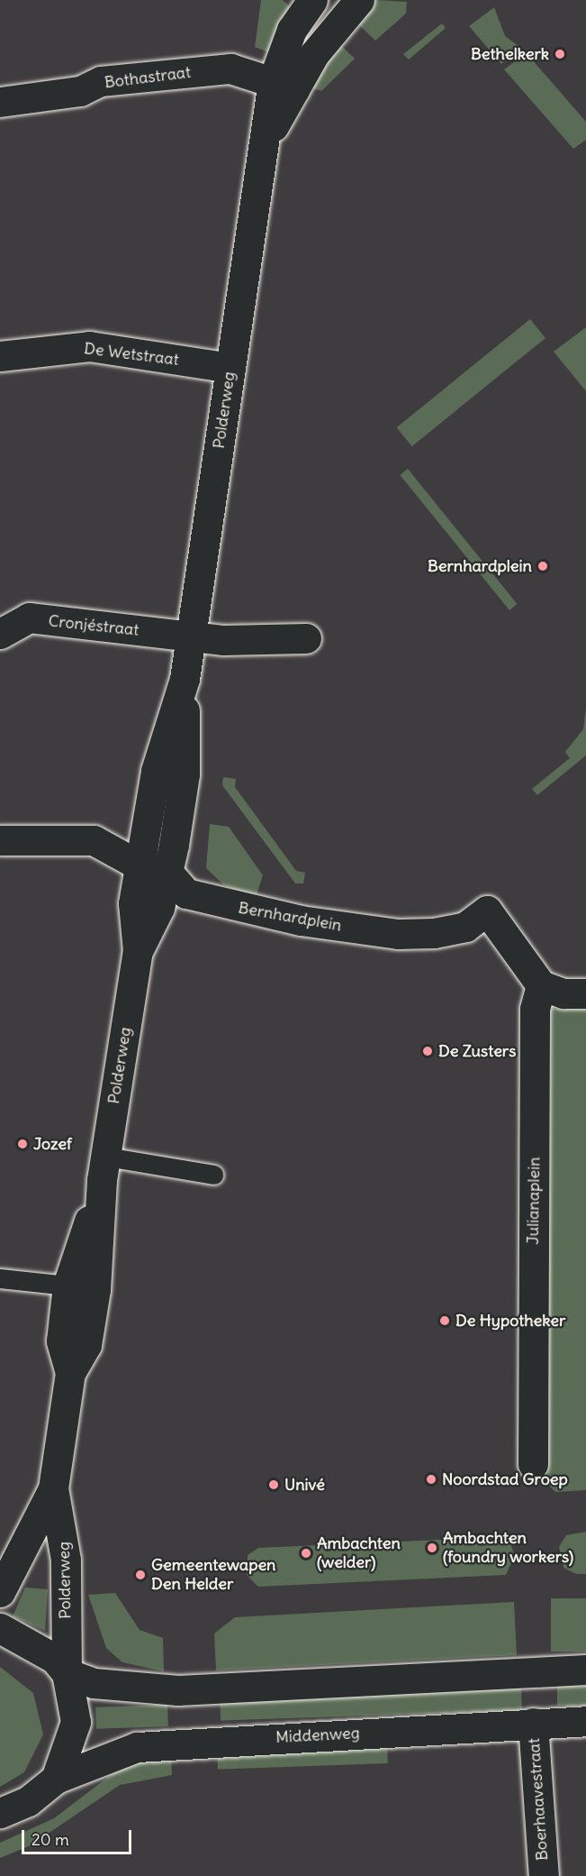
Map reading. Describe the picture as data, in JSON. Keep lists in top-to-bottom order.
{
  "streets": {
    "main road": [
      "Bothastraat",
      "De Wetstraat",
      "Polderweg",
      "Cronjéstraat",
      "Bernhardplein",
      "Julianaplein",
      "Middenweg",
      "Boerhaavestraat"
    ]
  },
  "crossings": [
    ["Bothastraat", "Polderweg"],
    ["De Wetstraat", "Polderweg"],
    ["Polderweg", "Cronjéstraat"],
    ["Polderweg", "Bernhardplein"],
    ["Polderweg", "Middenweg"],
    ["Bernhardplein", "Julianaplein"],
    ["Middenweg", "Boerhaavestraat"]
  ],
  "places": [
    "Bethelkerk",
    "Bernhardplein",
    "De Zusters",
    "Jozef",
    "De Hypotheker",
    "Noordstad Groep",
    "Univé",
    "Ambachten (foundry workers)",
    "Ambachten (welder)",
    "Gemeentewapen Den Helder"
  ],
  "scale_bar": "20 m"
}
